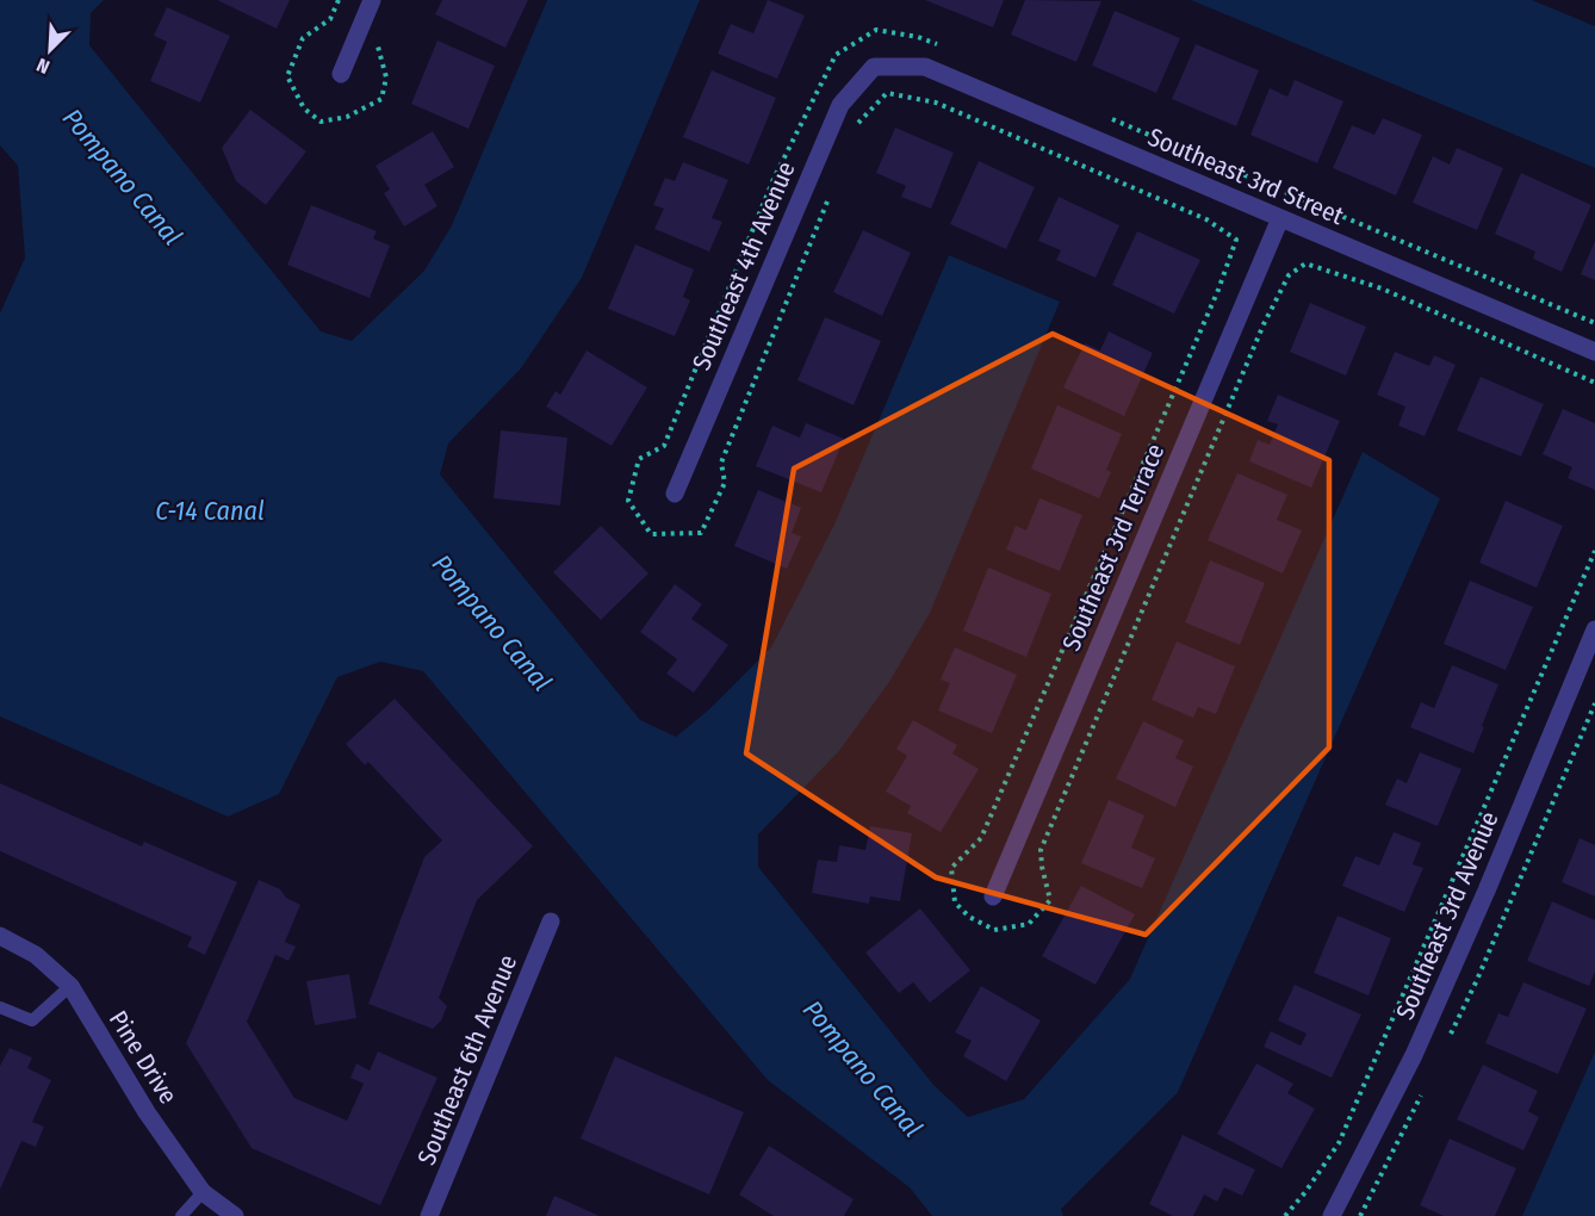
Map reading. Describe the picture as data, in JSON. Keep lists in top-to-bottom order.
{
  "streets": {
    "street": [
      "Southeast 3rd Street",
      "Southeast 4th Avenue",
      "Southeast 3rd Terrace",
      "Southeast 3rd Avenue",
      "Pine Drive",
      "Southeast 6th Avenue"
    ]
  },
  "crossings": [
    ["Southeast 3rd Street", "Southeast 4th Avenue"],
    ["Southeast 3rd Street", "Southeast 3rd Terrace"]
  ],
  "water": ["Pompano Canal", "C-14 Canal"],
  "north": "bottom left"
}
